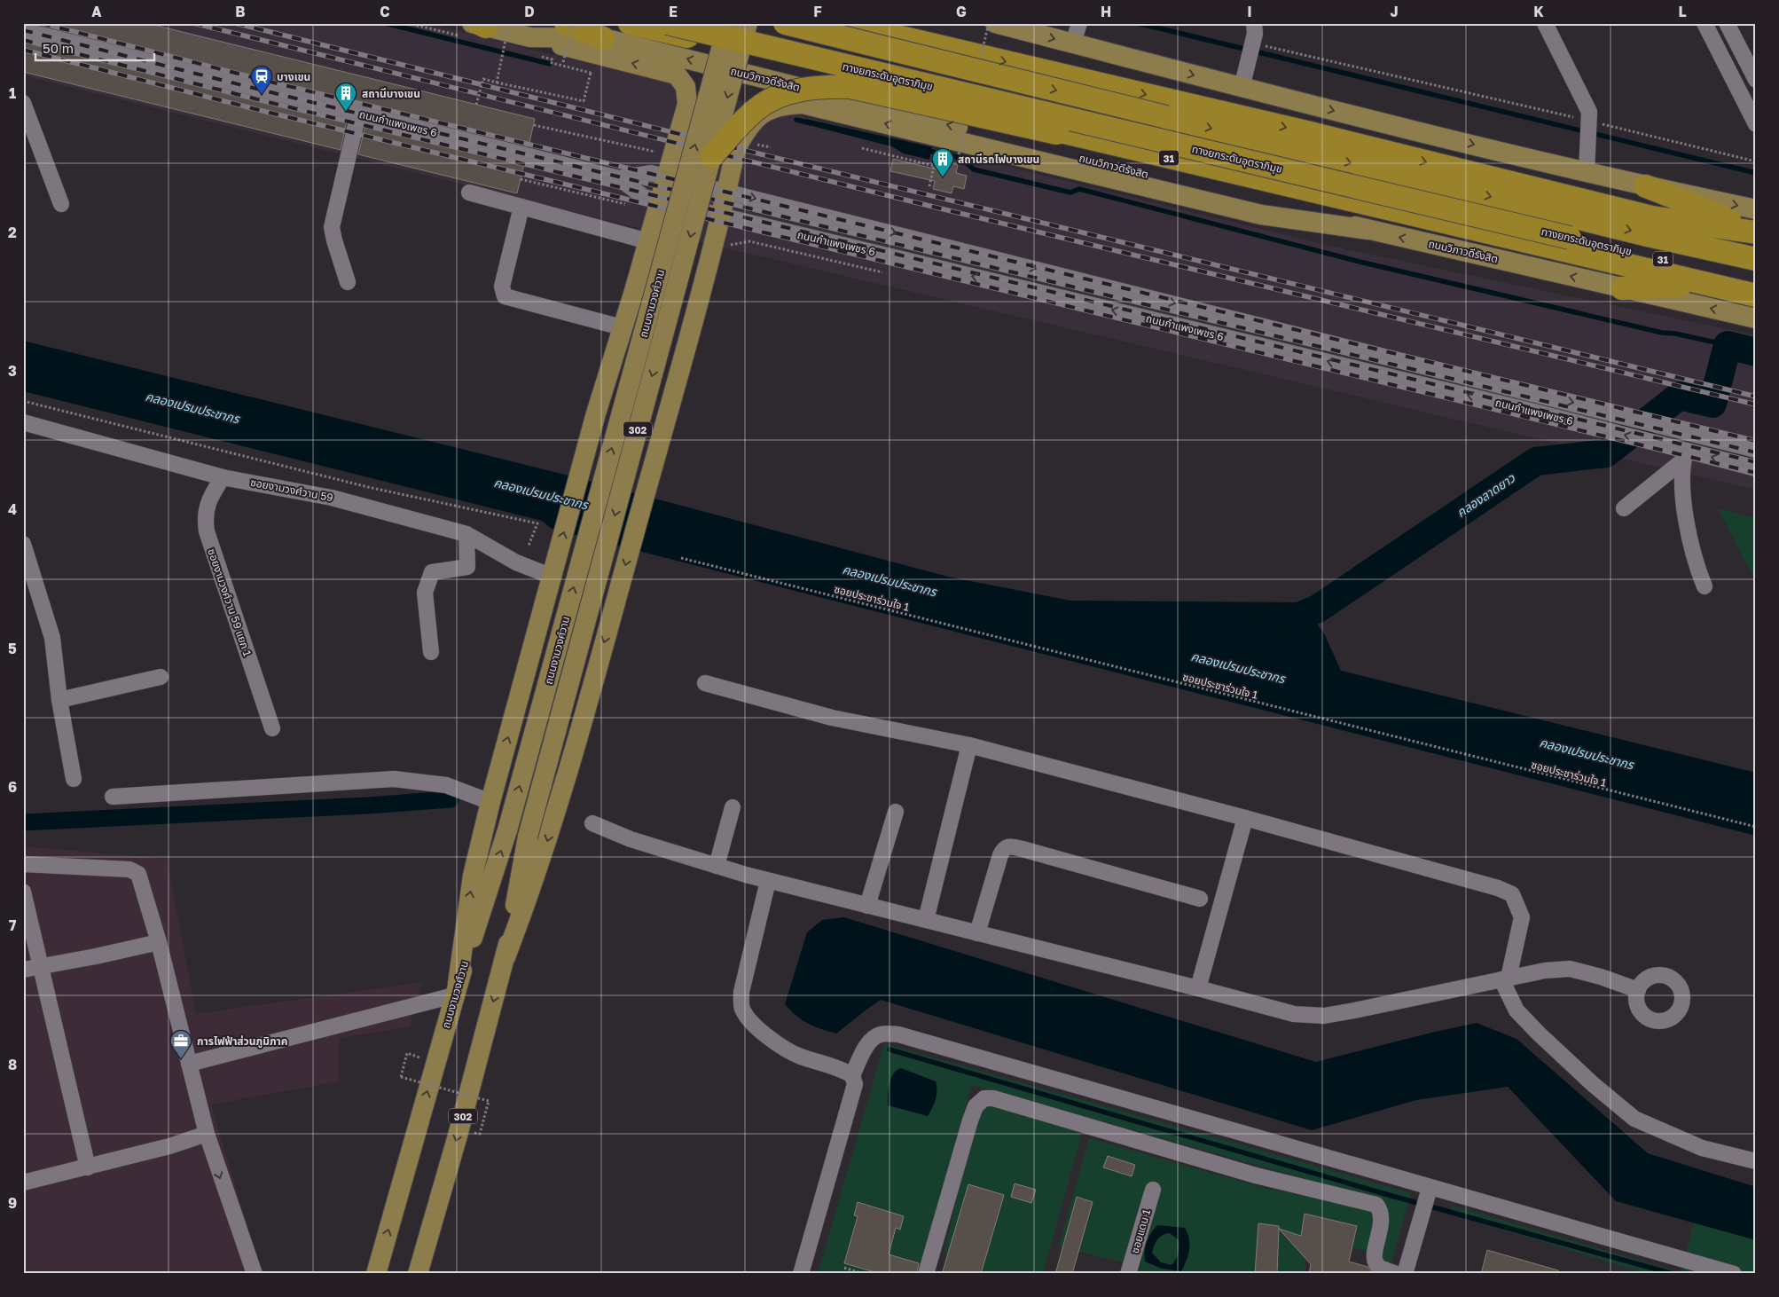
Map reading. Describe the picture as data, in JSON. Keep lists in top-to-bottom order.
{
  "streets": {
    "highway": ["ทางยกระดับอุตราภิมุข", "ถนนวิภาวดีรังสิต", "31"],
    "main road": ["ถนนงามวงศ์วาน", "302"],
    "street": [
      "ถนนกำแพงเพชร 6",
      "ซอยงามวงศ์วาน 59",
      "ซอยงามวงศ์วาน 59 แยก 1",
      "ซอยแดน 1"
    ],
    "path": ["ซอยประชาร่วมใจ 1"]
  },
  "crossings": [
    ["ซอยงามวงศ์วาน 59", "ซอยงามวงศ์วาน 59 แยก 1"]
  ],
  "water": ["คลองเปรมประชากร", "คลองลาดยาว"],
  "places": {
    "station": ["บางเขน"],
    "building": ["สถานีบางเขน", "สถานีรถไฟบางเขน"],
    "office": ["การไฟฟ้าส่วนภูมิภาค"]
  },
  "scale_bar": "50 m",
  "grid": {
    "columns": [
      "A",
      "B",
      "C",
      "D",
      "E",
      "F",
      "G",
      "H",
      "I",
      "J",
      "K",
      "L"
    ],
    "rows": [
      "1",
      "2",
      "3",
      "4",
      "5",
      "6",
      "7",
      "8",
      "9"
    ]
  }
}
